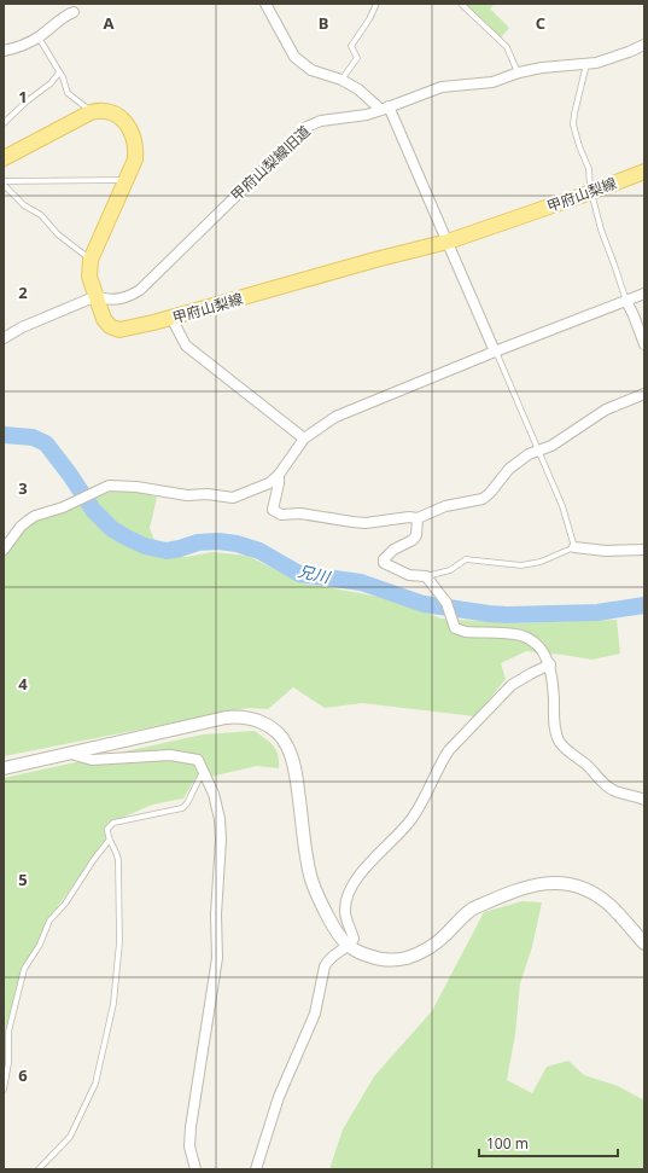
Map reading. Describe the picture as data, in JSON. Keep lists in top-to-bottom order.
{
  "streets": {
    "main road": ["甲府山梨線"],
    "street": ["甲府山梨線旧道"]
  },
  "crossings": [
    ["甲府山梨線旧道", "甲府山梨線"]
  ],
  "water": ["兄川"],
  "scale_bar": "100 m",
  "grid": {
    "columns": ["A", "B", "C"],
    "rows": [
      "1",
      "2",
      "3",
      "4",
      "5",
      "6"
    ]
  }
}
